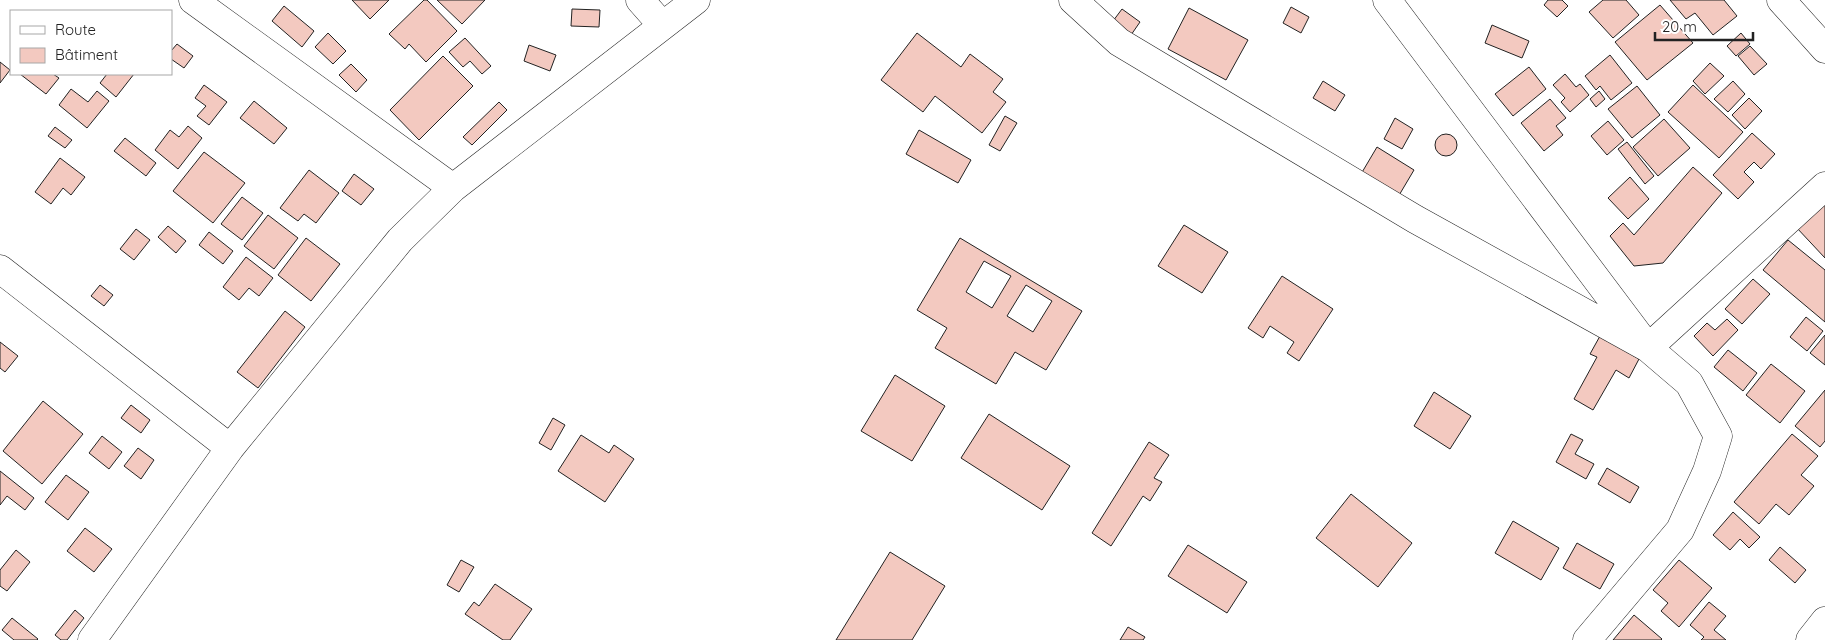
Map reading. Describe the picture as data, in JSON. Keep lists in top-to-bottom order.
{
  "legend": ["Route", "Bâtiment"],
  "scale_bar": "20 m"
}
